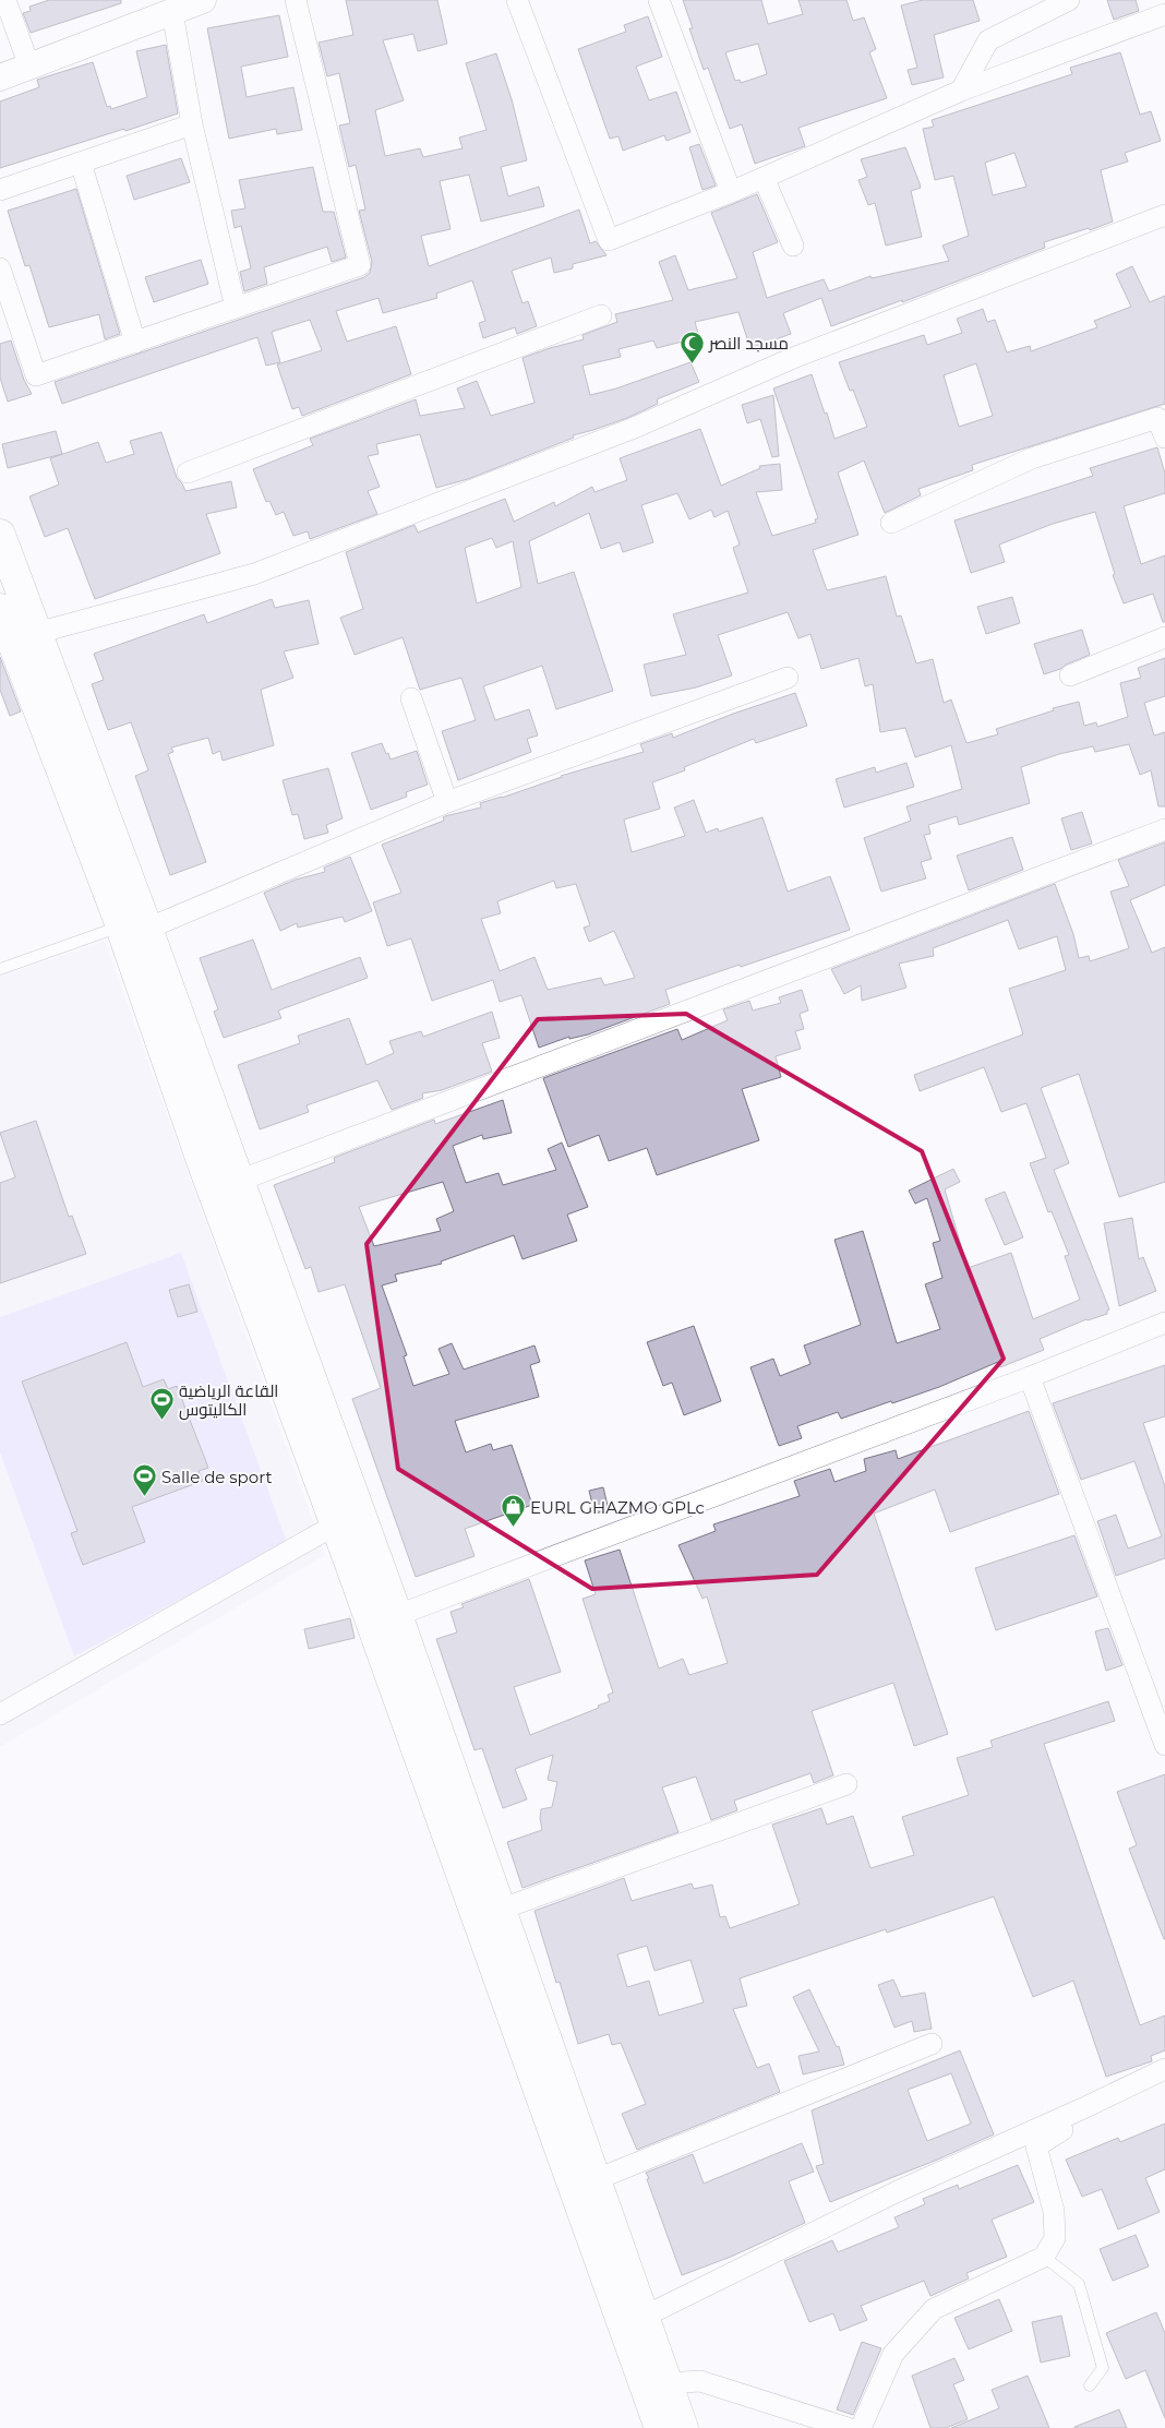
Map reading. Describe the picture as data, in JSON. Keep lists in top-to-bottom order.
{
  "places": {
    "mosque": ["مسجد النصر"],
    "sports": ["القاعة الرياضية الكاليتوس", "Salle de sport"],
    "shop": ["EURL GHAZMO GPLc"]
  }
}
